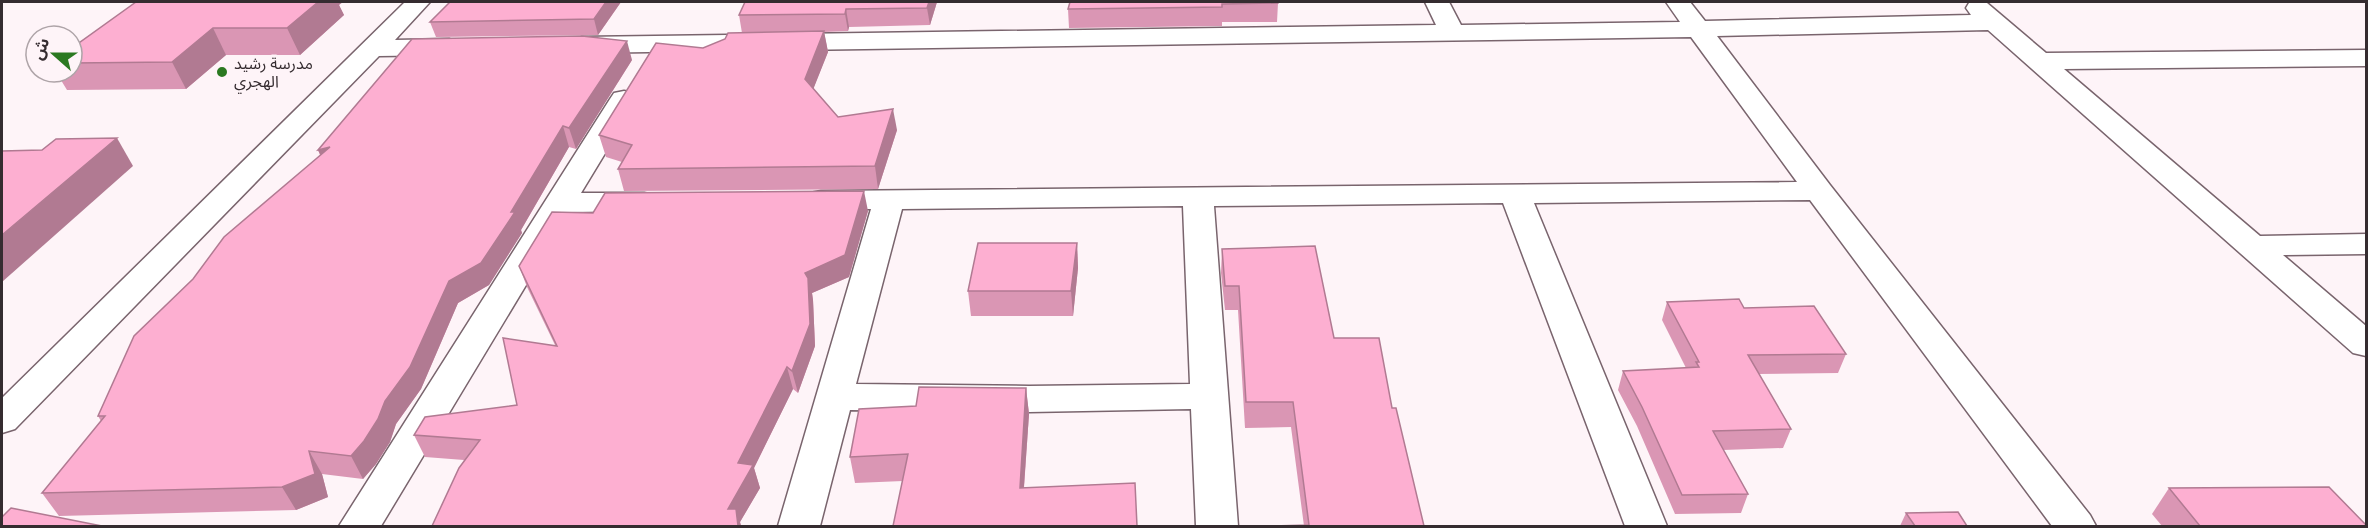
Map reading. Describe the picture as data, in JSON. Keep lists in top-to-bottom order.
{
  "places": ["مدرسة رشيد الهجري"],
  "north": "left"
}
